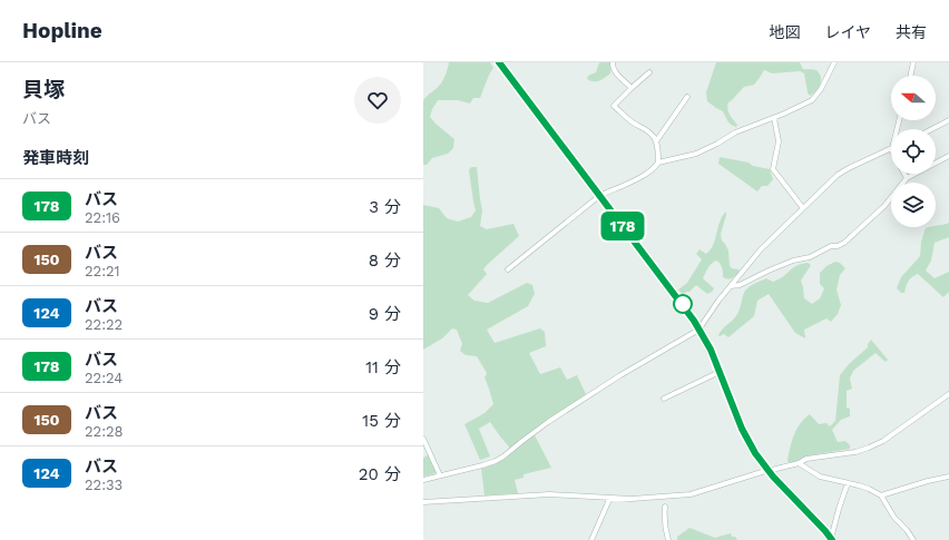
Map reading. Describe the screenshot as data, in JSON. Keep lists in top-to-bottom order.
{
  "lines": ["bus line 178"],
  "north": "left",
  "page": {
    "header": "Hopline",
    "nav": ["地図", "レイヤ", "共有"],
    "heading": [
      ["貝塚", "バス"],
      "発車時刻"
    ],
    "on_map": "178",
    "list": [
      {
        "mark": "178",
        "name": "バス",
        "note": "22:16",
        "value": "3 分"
      },
      {
        "mark": "150",
        "name": "バス",
        "note": "22:21",
        "value": "8 分"
      },
      {
        "mark": "124",
        "name": "バス",
        "note": "22:22",
        "value": "9 分"
      },
      {
        "mark": "178",
        "name": "バス",
        "note": "22:24",
        "value": "11 分"
      },
      {
        "mark": "150",
        "name": "バス",
        "note": "22:28",
        "value": "15 分"
      },
      {
        "mark": "124",
        "name": "バス",
        "note": "22:33",
        "value": "20 分"
      }
    ]
  }
}
